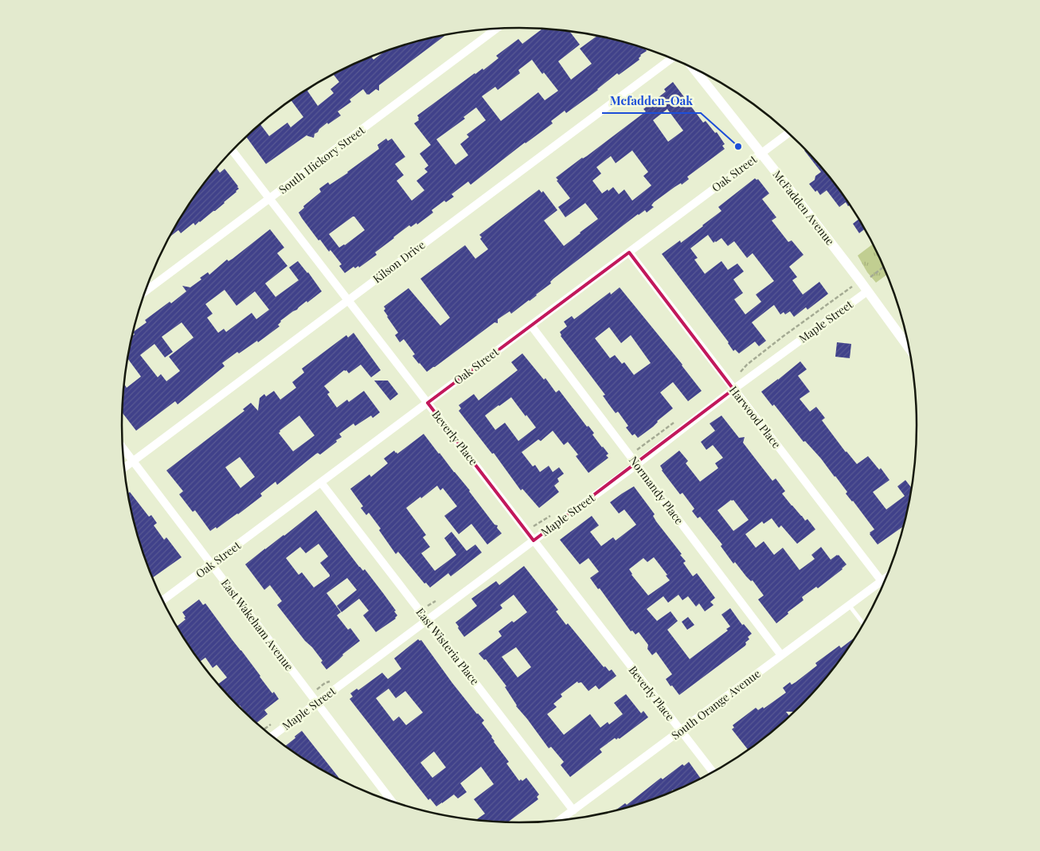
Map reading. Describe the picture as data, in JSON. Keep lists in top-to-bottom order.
{
  "streets": {
    "street": [
      "South Hickory Street",
      "Oak Street",
      "McFadden Avenue",
      "Kilson Drive",
      "Maple Street",
      "Harwood Place",
      "Beverly Place",
      "Normandy Place",
      "East Wakeham Avenue",
      "East Wisteria Place",
      "South Orange Avenue"
    ]
  },
  "crossings": [
    ["South Hickory Street", "Beverly Place"],
    ["Oak Street", "McFadden Avenue"],
    ["Oak Street", "Harwood Place"],
    ["Oak Street", "Beverly Place"],
    ["Oak Street", "Normandy Place"],
    ["Oak Street", "East Wakeham Avenue"],
    ["Oak Street", "East Wisteria Place"],
    ["McFadden Avenue", "Maple Street"],
    ["Kilson Drive", "Beverly Place"],
    ["Kilson Drive", "East Wakeham Avenue"],
    ["Maple Street", "Harwood Place"],
    ["Maple Street", "Beverly Place"],
    ["Maple Street", "Normandy Place"],
    ["Maple Street", "East Wakeham Avenue"],
    ["Maple Street", "East Wisteria Place"],
    ["Harwood Place", "South Orange Avenue"],
    ["Beverly Place", "South Orange Avenue"],
    ["Normandy Place", "South Orange Avenue"],
    ["East Wisteria Place", "South Orange Avenue"]
  ],
  "places": ["Mcfadden-Oak"]
}
